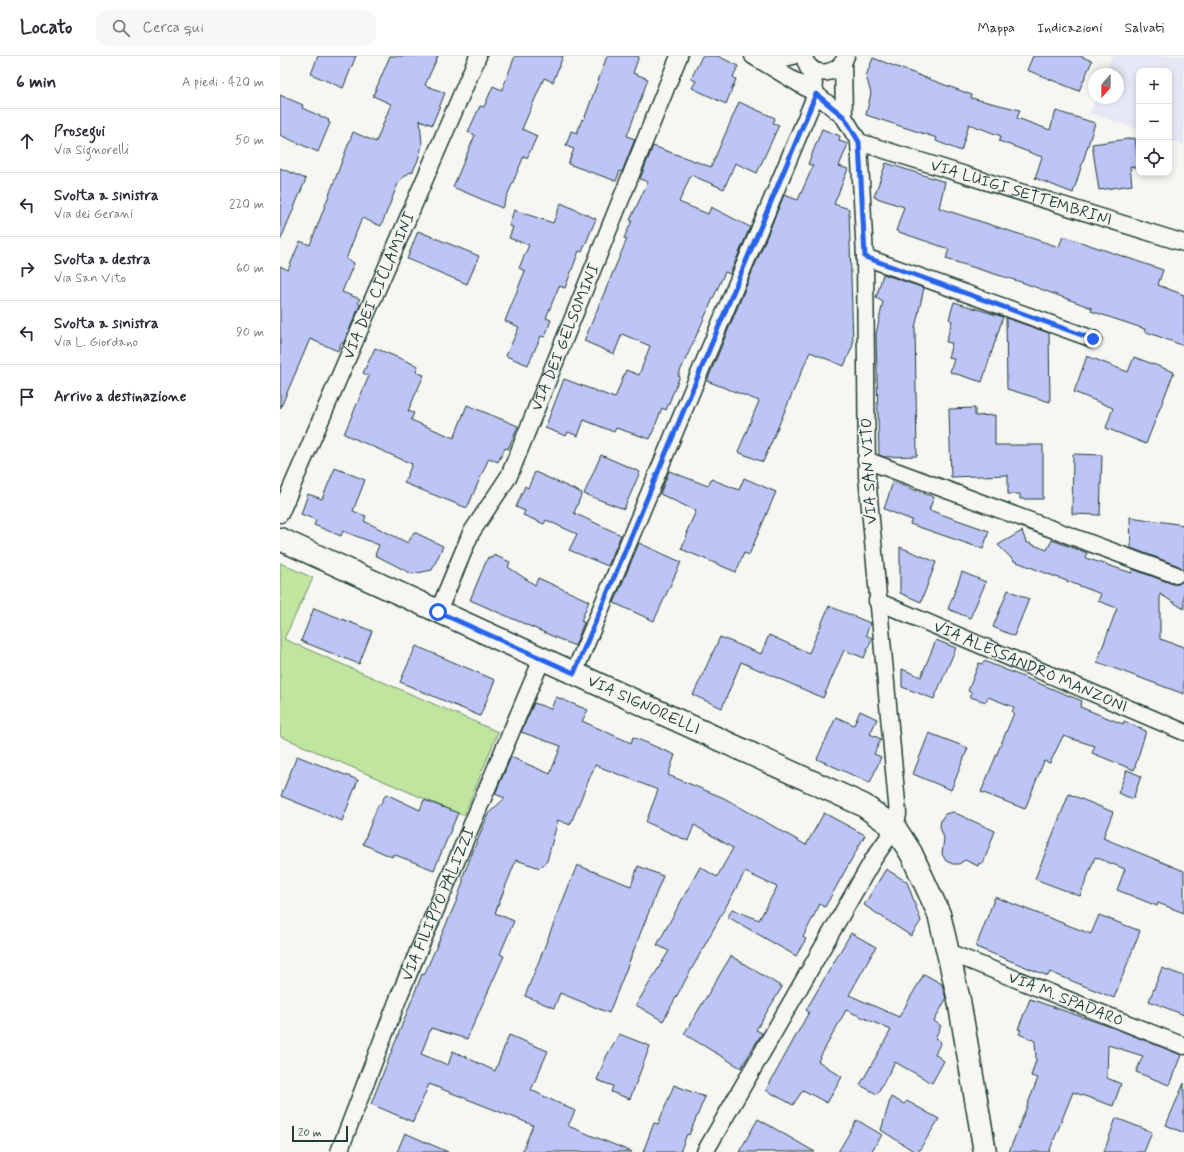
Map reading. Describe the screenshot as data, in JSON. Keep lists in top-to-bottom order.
{
  "streets": {
    "street": [
      "VIA LUIGI SETTEMBRINI",
      "VIA DEI CICLAMINI",
      "VIA DEI GELSOMINI",
      "VIA SAN VITO",
      "VIA ALESSANDRO MANZONI",
      "VIA SIGNORELLI",
      "VIA FILIPPO PALIZZI",
      "VIA M. SPADARO"
    ]
  },
  "crossings": [
    ["VIA LUIGI SETTEMBRINI", "VIA SAN VITO"],
    ["VIA DEI GELSOMINI", "VIA SIGNORELLI"],
    ["VIA SAN VITO", "VIA ALESSANDRO MANZONI"],
    ["VIA SAN VITO", "VIA SIGNORELLI"],
    ["VIA SIGNORELLI", "VIA FILIPPO PALIZZI"]
  ],
  "scale_bar": "20 m",
  "north": "bottom",
  "page": {
    "header": "Locato",
    "search": "Cerca qui",
    "nav": ["Mappa", "Indicazioni", "Salvati"],
    "heading": ["6 min", "A piedi · 420 m"],
    "map_buttons": ["+", "−"],
    "list": [
      ["Prosegui", "Via Signorelli", "50 m"],
      ["Svolta a sinistra", "Via dei Gerani", "220 m"],
      ["Svolta a destra", "Via San Vito", "60 m"],
      ["Svolta a sinistra", "Via L. Giordano", "90 m"],
      "Arrivo a destinazione"
    ],
    "scale": "20 m"
  }
}
